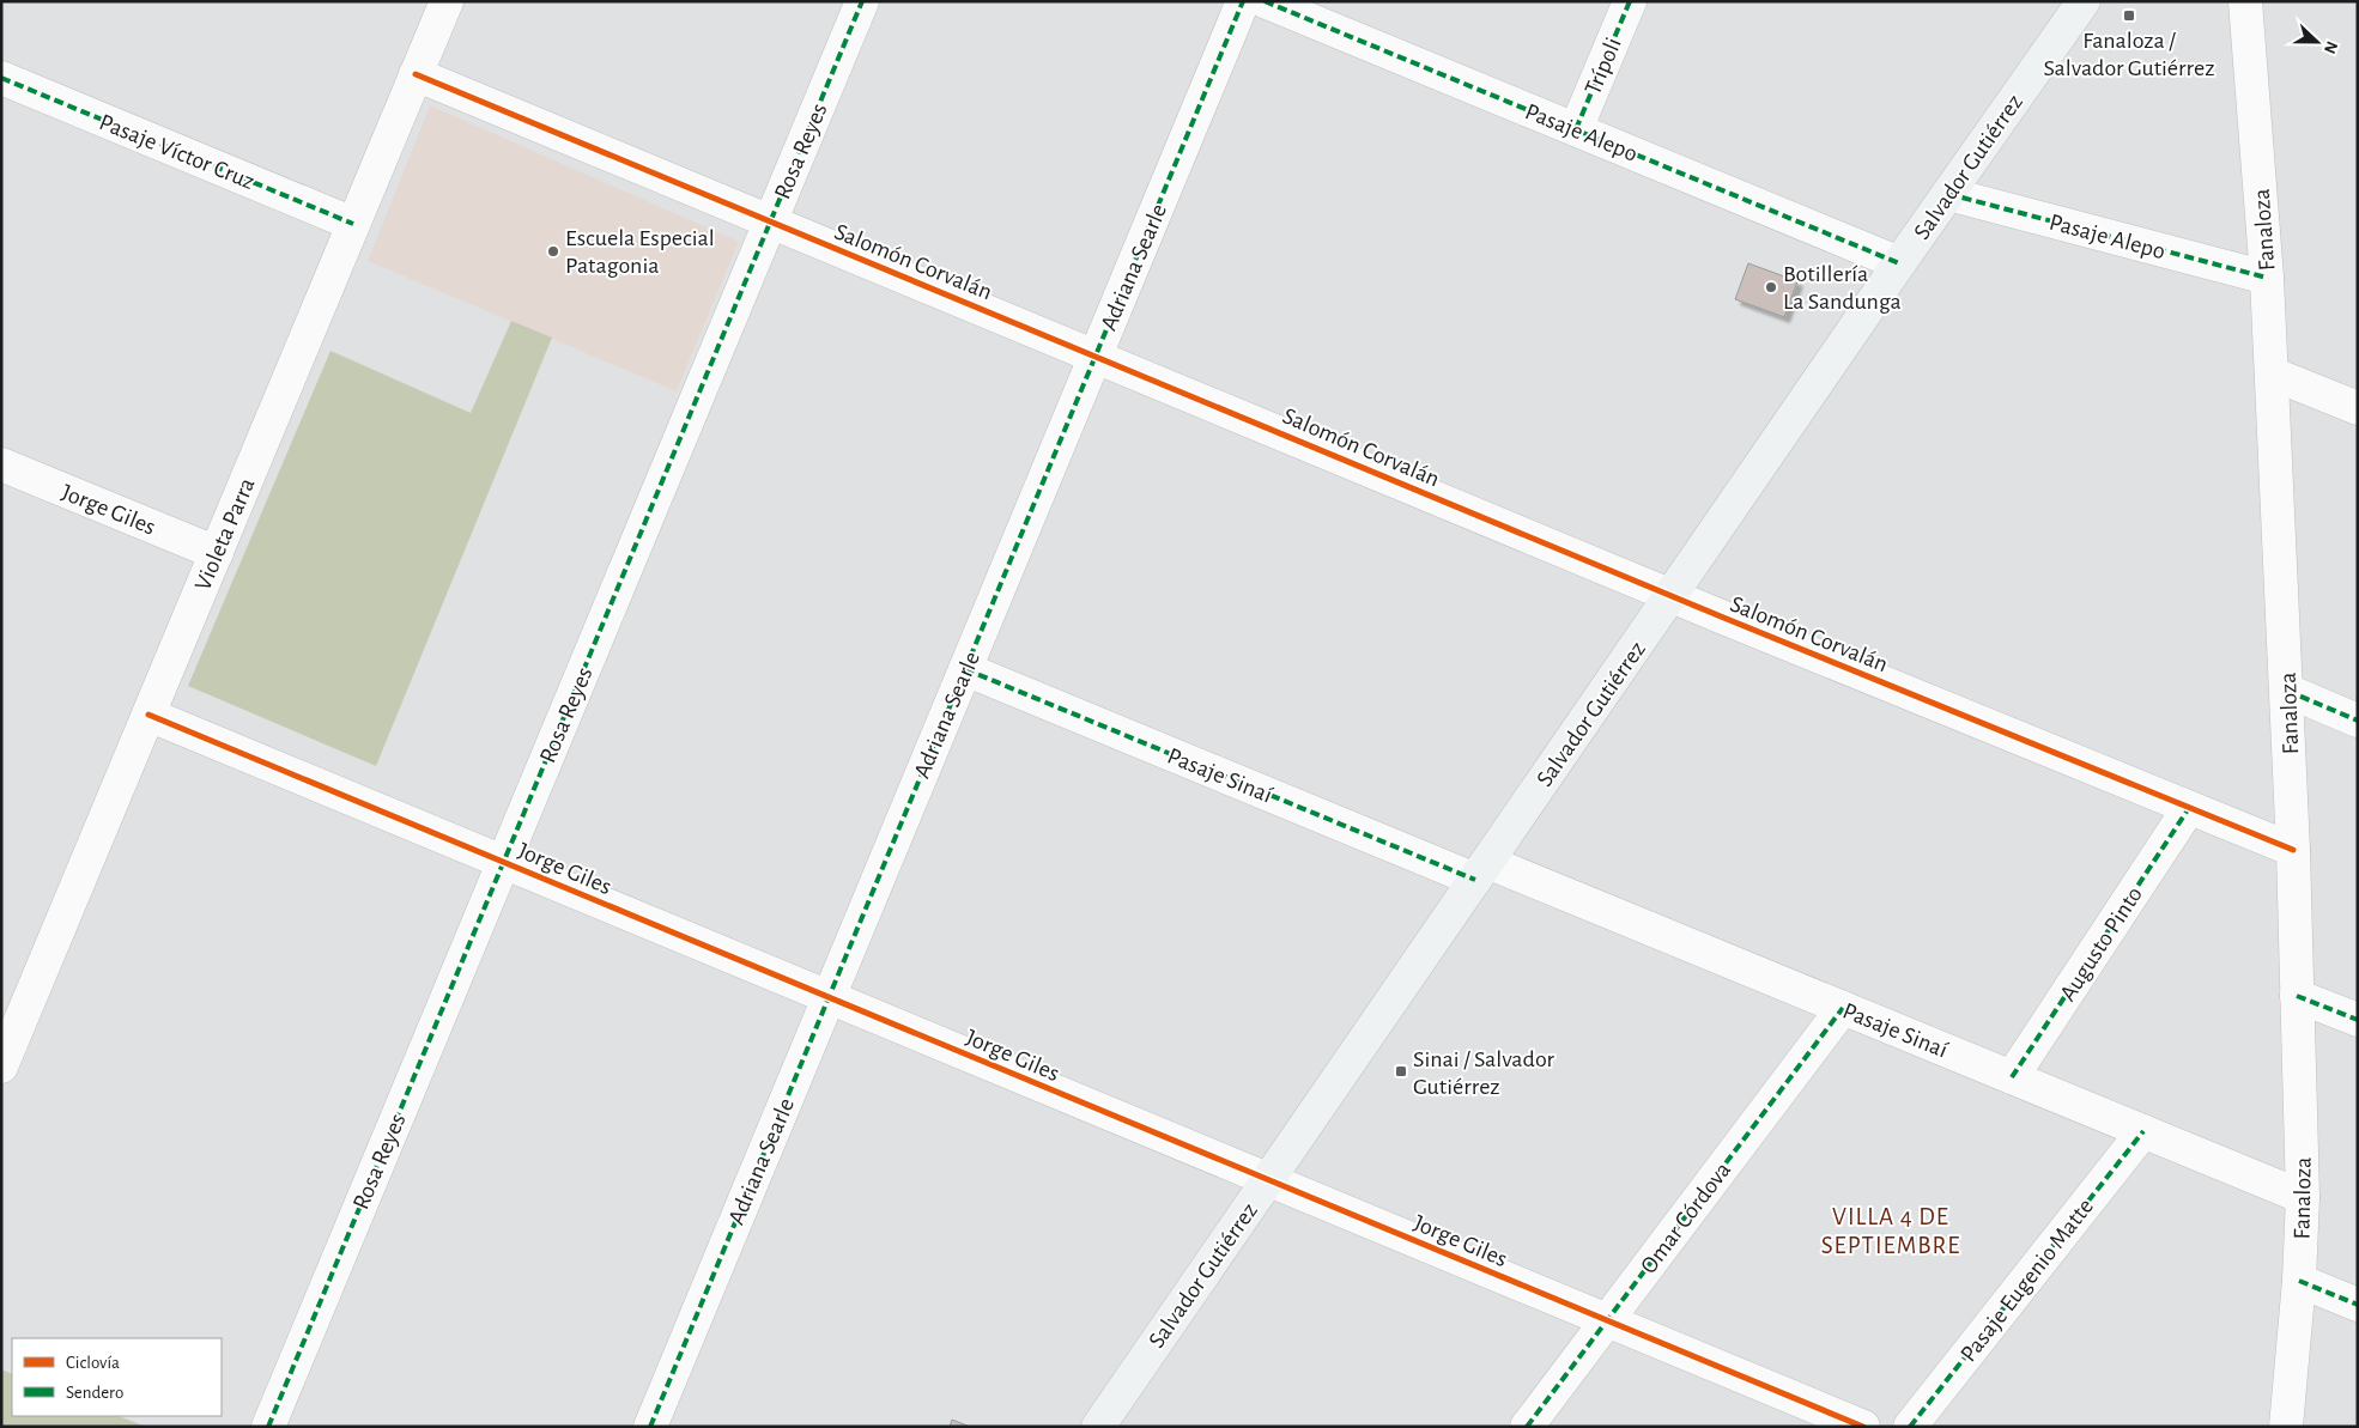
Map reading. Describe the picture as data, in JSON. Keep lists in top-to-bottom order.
{
  "streets": {
    "main road": ["Salvador Gutiérrez"],
    "street": [
      "Trípoli",
      "Pasaje Alepo",
      "Pasaje Víctor Cruz",
      "Rosa Reyes",
      "Fanaloza",
      "Salomón Corvalán",
      "Adriana Searle",
      "Jorge Giles",
      "Violeta Parra",
      "Pasaje Sinaí",
      "Augusto Pinto",
      "Omar Córdova",
      "Pasaje Eugenio Matte"
    ]
  },
  "crossings": [
    ["Trípoli", "Pasaje Alepo"],
    ["Pasaje Alepo", "Salvador Gutiérrez"],
    ["Pasaje Alepo", "Fanaloza"],
    ["Pasaje Víctor Cruz", "Violeta Parra"],
    ["Rosa Reyes", "Salomón Corvalán"],
    ["Rosa Reyes", "Jorge Giles"],
    ["Salvador Gutiérrez", "Salomón Corvalán"],
    ["Salvador Gutiérrez", "Jorge Giles"],
    ["Salvador Gutiérrez", "Pasaje Sinaí"],
    ["Fanaloza", "Salomón Corvalán"],
    ["Fanaloza", "Pasaje Sinaí"],
    ["Salomón Corvalán", "Adriana Searle"],
    ["Salomón Corvalán", "Violeta Parra"],
    ["Salomón Corvalán", "Augusto Pinto"],
    ["Adriana Searle", "Jorge Giles"],
    ["Adriana Searle", "Pasaje Sinaí"],
    ["Jorge Giles", "Violeta Parra"],
    ["Jorge Giles", "Omar Córdova"],
    ["Pasaje Sinaí", "Augusto Pinto"],
    ["Pasaje Sinaí", "Omar Córdova"],
    ["Pasaje Sinaí", "Pasaje Eugenio Matte"]
  ],
  "districts": ["VILLA 4 DE SEPTIEMBRE"],
  "places": {
    "transit": ["Fanaloza / Salvador Gutiérrez", "Sinai / Salvador Gutiérrez"],
    "other": ["Escuela Especial Patagonia", "Botillería La Sandunga"]
  },
  "legend": ["Ciclovía", "Sendero"],
  "north": "right"
}
